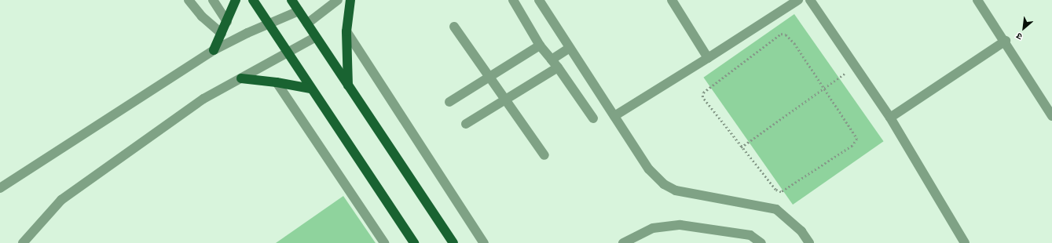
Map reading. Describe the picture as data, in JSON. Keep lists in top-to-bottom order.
{
  "north": "bottom left"
}
